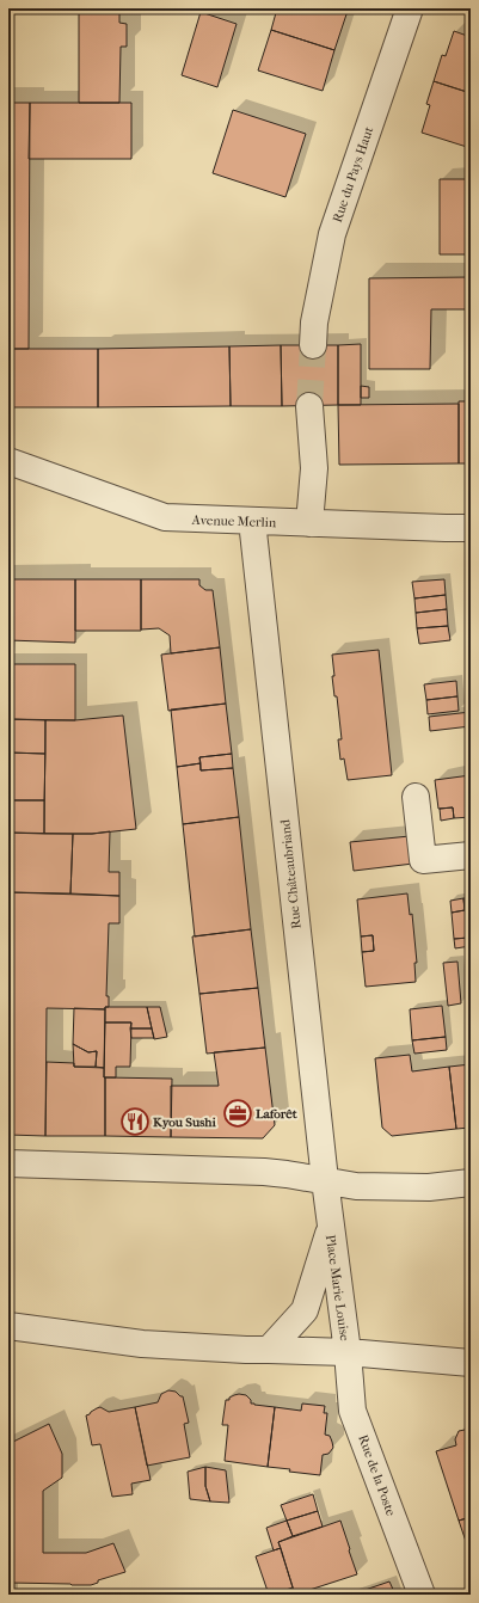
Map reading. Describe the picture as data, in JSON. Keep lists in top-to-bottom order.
{
  "streets": {
    "street": [
      "Rue du Pays Haut",
      "Avenue Merlin",
      "Rue Châteaubriand",
      "Place Marie Louise",
      "Rue de la Poste"
    ]
  },
  "crossings": [
    ["Avenue Merlin", "Rue Châteaubriand"],
    ["Rue Châteaubriand", "Place Marie Louise"],
    ["Place Marie Louise", "Rue de la Poste"]
  ],
  "places": {
    "office": ["Laforêt"],
    "restaurant": ["Kyou Sushi"]
  }
}
